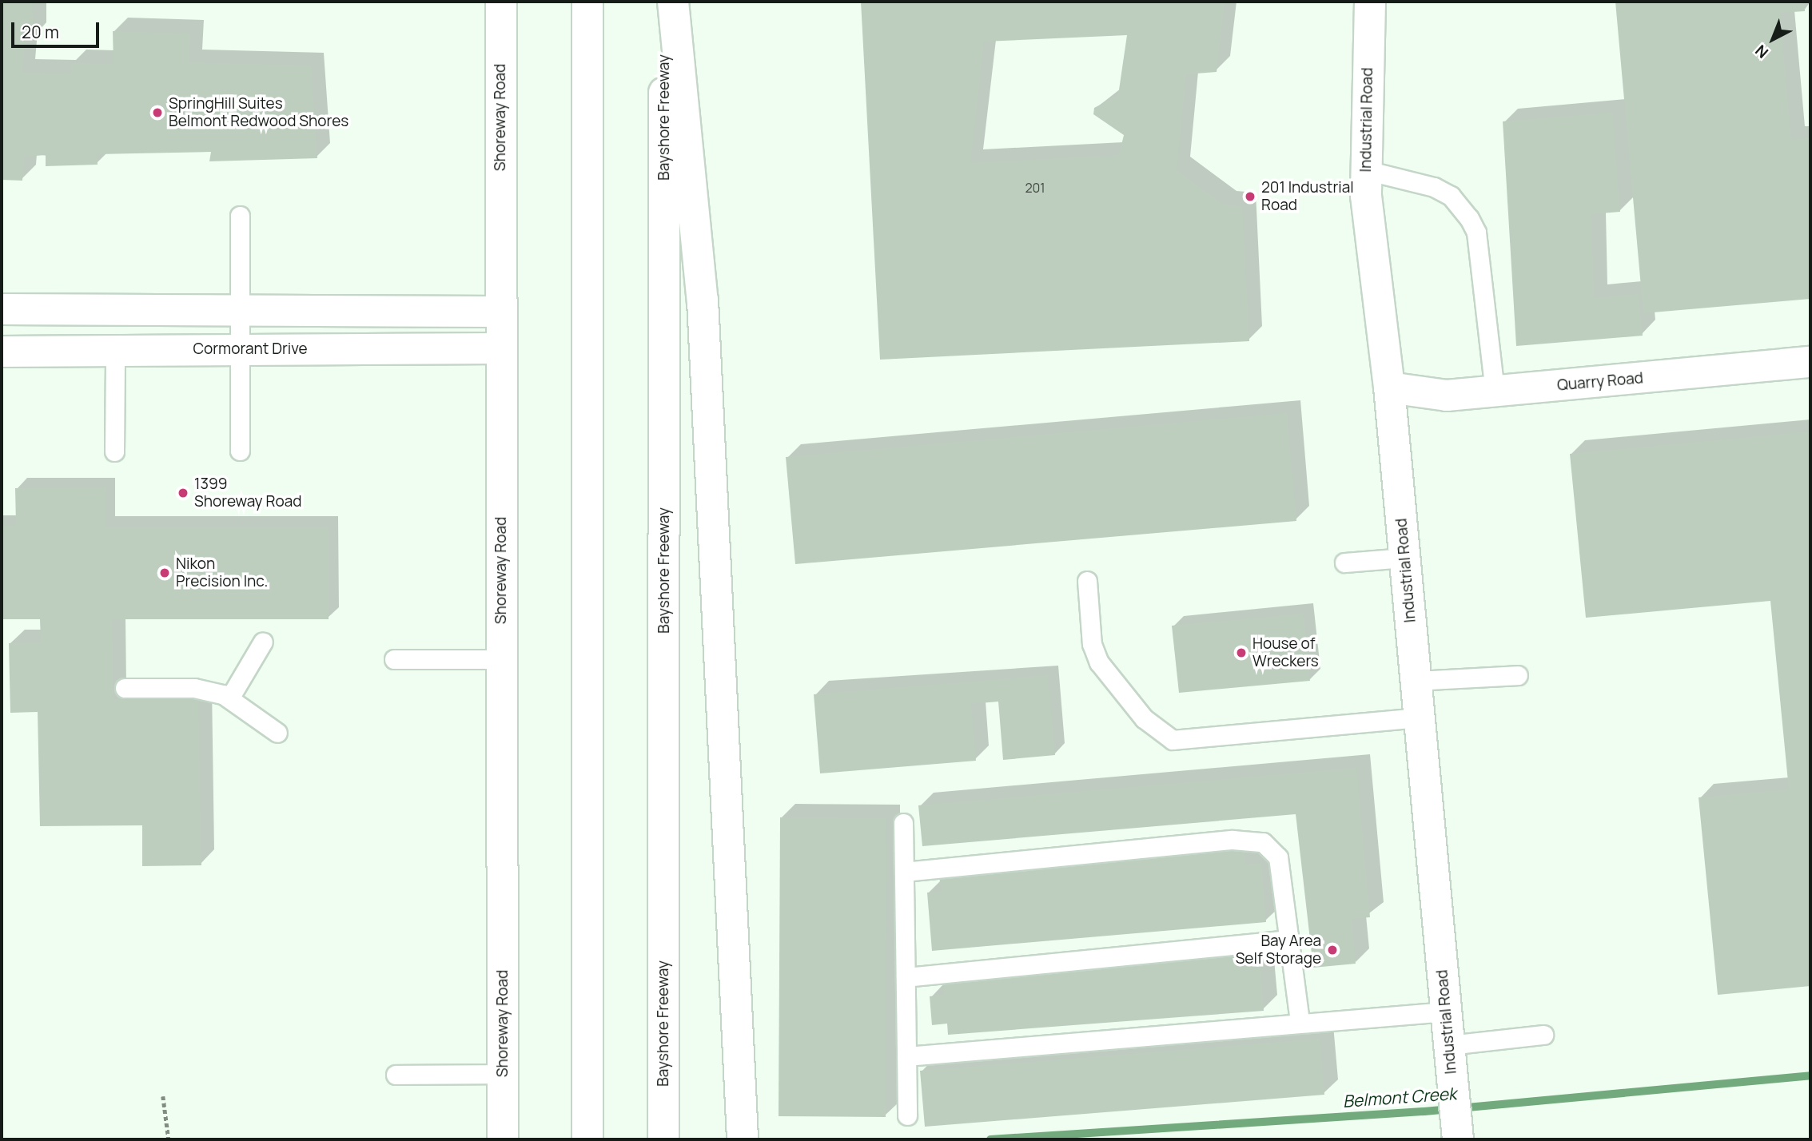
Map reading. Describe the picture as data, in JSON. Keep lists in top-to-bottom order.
{
  "streets": {
    "main road": [
      "Shoreway Road",
      "Bayshore Freeway",
      "Industrial Road",
      "Cormorant Drive",
      "Quarry Road"
    ]
  },
  "crossings": [
    ["Shoreway Road", "Cormorant Drive"],
    ["Industrial Road", "Quarry Road"]
  ],
  "water": ["Belmont Creek"],
  "places": [
    "SpringHill Suites Belmont Redwood Shores",
    "201 Industrial Road",
    "1399 Shoreway Road",
    "Nikon Precision Inc.",
    "House of Wreckers",
    "Bay Area Self Storage"
  ],
  "house_numbers": ["201"],
  "scale_bar": "20 m",
  "north": "bottom left"
}
